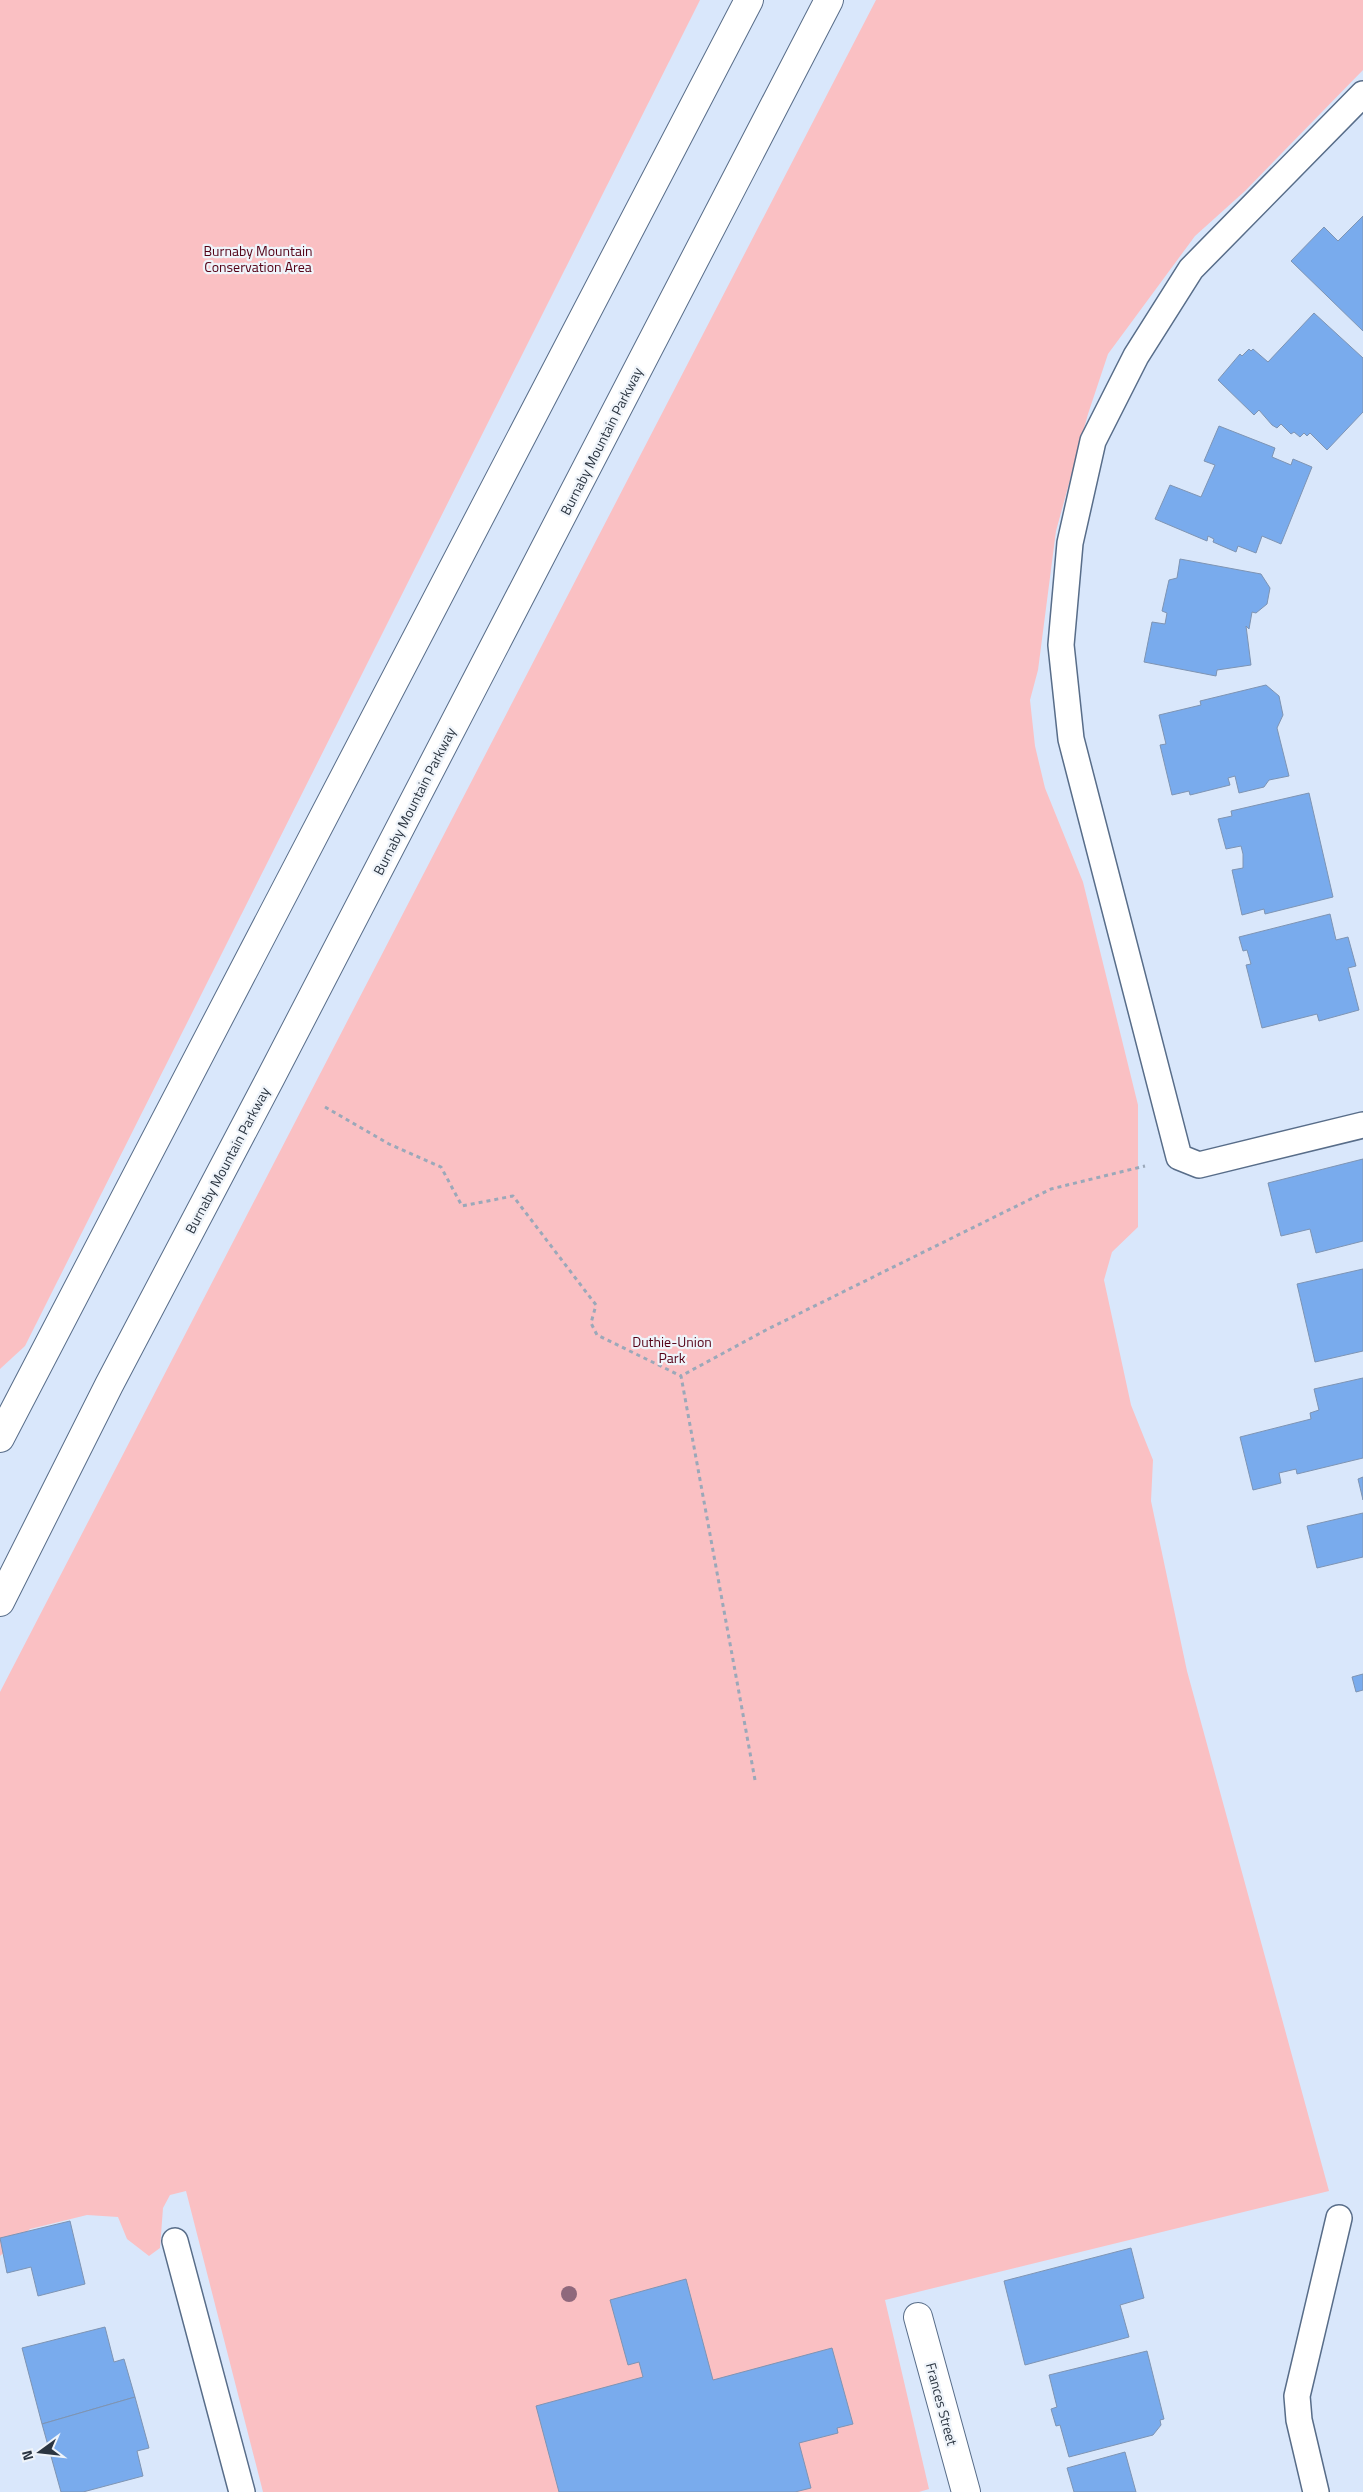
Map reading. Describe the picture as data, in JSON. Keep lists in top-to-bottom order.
{
  "streets": {
    "main road": ["Burnaby Mountain Parkway", "Frances Street"]
  },
  "parks": ["Burnaby Mountain Conservation Area", "Duthie-Union Park"],
  "north": "left"
}
